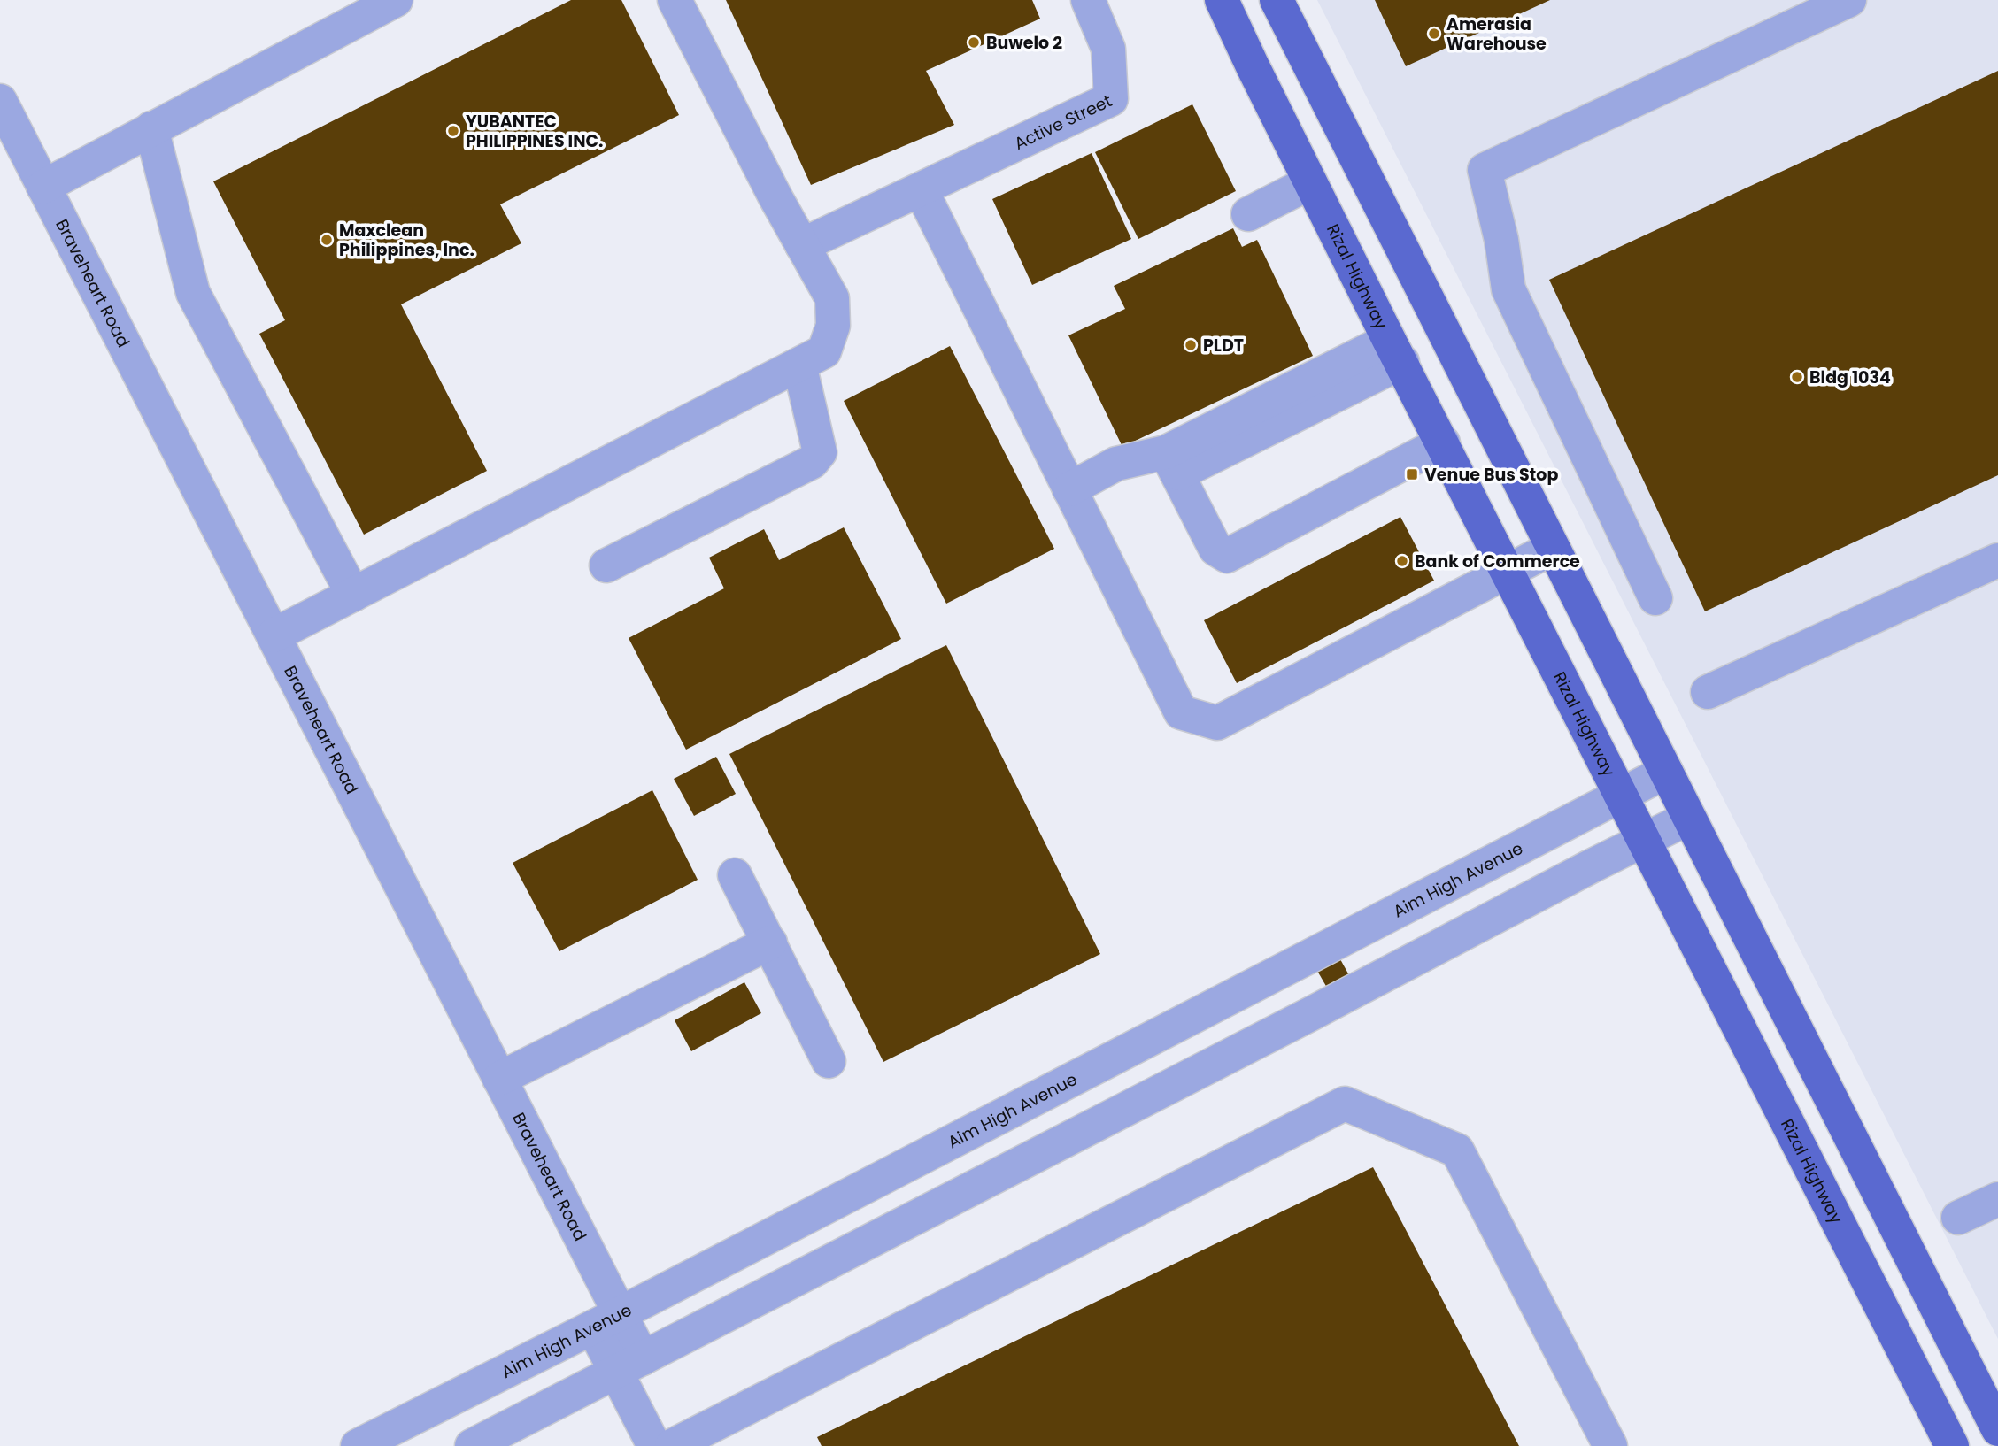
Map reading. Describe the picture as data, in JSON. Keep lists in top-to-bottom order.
{
  "streets": {
    "main road": ["Rizal Highway"],
    "street": ["Active Street", "Braveheart Road", "Aim High Avenue"]
  },
  "crossings": [
    ["Rizal Highway", "Aim High Avenue"],
    ["Braveheart Road", "Aim High Avenue"]
  ],
  "places": {
    "other": [
      "Amerasia Warehouse",
      "Buwelo 2",
      "YUBANTEC PHILIPPINES INC.",
      "Maxclean Philippines, Inc.",
      "PLDT",
      "Bldg 1034",
      "Bank of Commerce"
    ],
    "transit": ["Venue Bus Stop"]
  }
}
